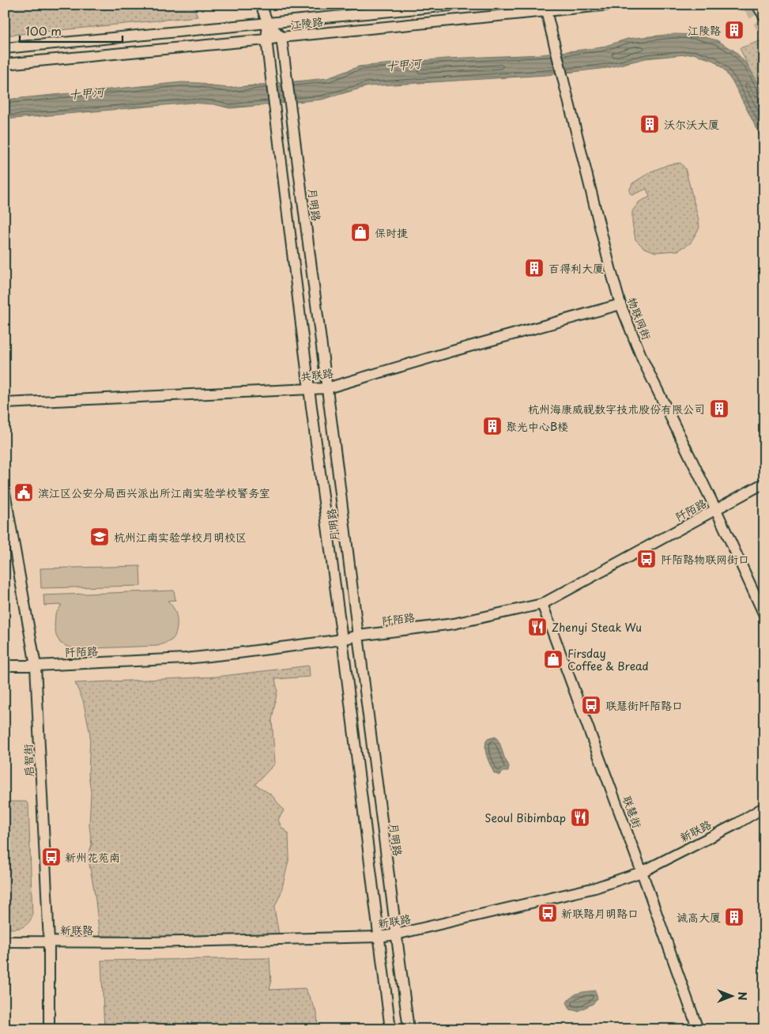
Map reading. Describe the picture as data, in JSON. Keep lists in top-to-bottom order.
{
  "streets": {
    "street": [
      "江陵路",
      "月明路",
      "物联网街",
      "共联路",
      "阡陌路",
      "启智街",
      "联慧街",
      "新联路"
    ]
  },
  "crossings": [
    ["江陵路", "月明路"],
    ["江陵路", "物联网街"],
    ["月明路", "共联路"],
    ["月明路", "阡陌路"],
    ["月明路", "新联路"],
    ["物联网街", "共联路"],
    ["物联网街", "阡陌路"],
    ["阡陌路", "启智街"],
    ["阡陌路", "联慧街"],
    ["启智街", "新联路"],
    ["联慧街", "新联路"]
  ],
  "water": ["十甲河"],
  "places": {
    "building": [
      "江陵路",
      "沃尔沃大厦",
      "百得利大厦",
      "杭州海康威视数字技术股份有限公司",
      "聚光中心B楼",
      "诚高大厦"
    ],
    "shop": ["保时捷", "Firsday Coffee & Bread"],
    "public building": ["滨江区公安分局西兴派出所江南实验学校警务室"],
    "school or university": ["杭州江南实验学校月明校区"],
    "bus stop": [
      "阡陌路物联网街口",
      "联慧街阡陌路口",
      "新州花苑南",
      "新联路月明路口"
    ],
    "restaurant": ["Zhenyi Steak Wu", "Seoul Bibimbap"]
  },
  "scale_bar": "100 m",
  "north": "right"
}
